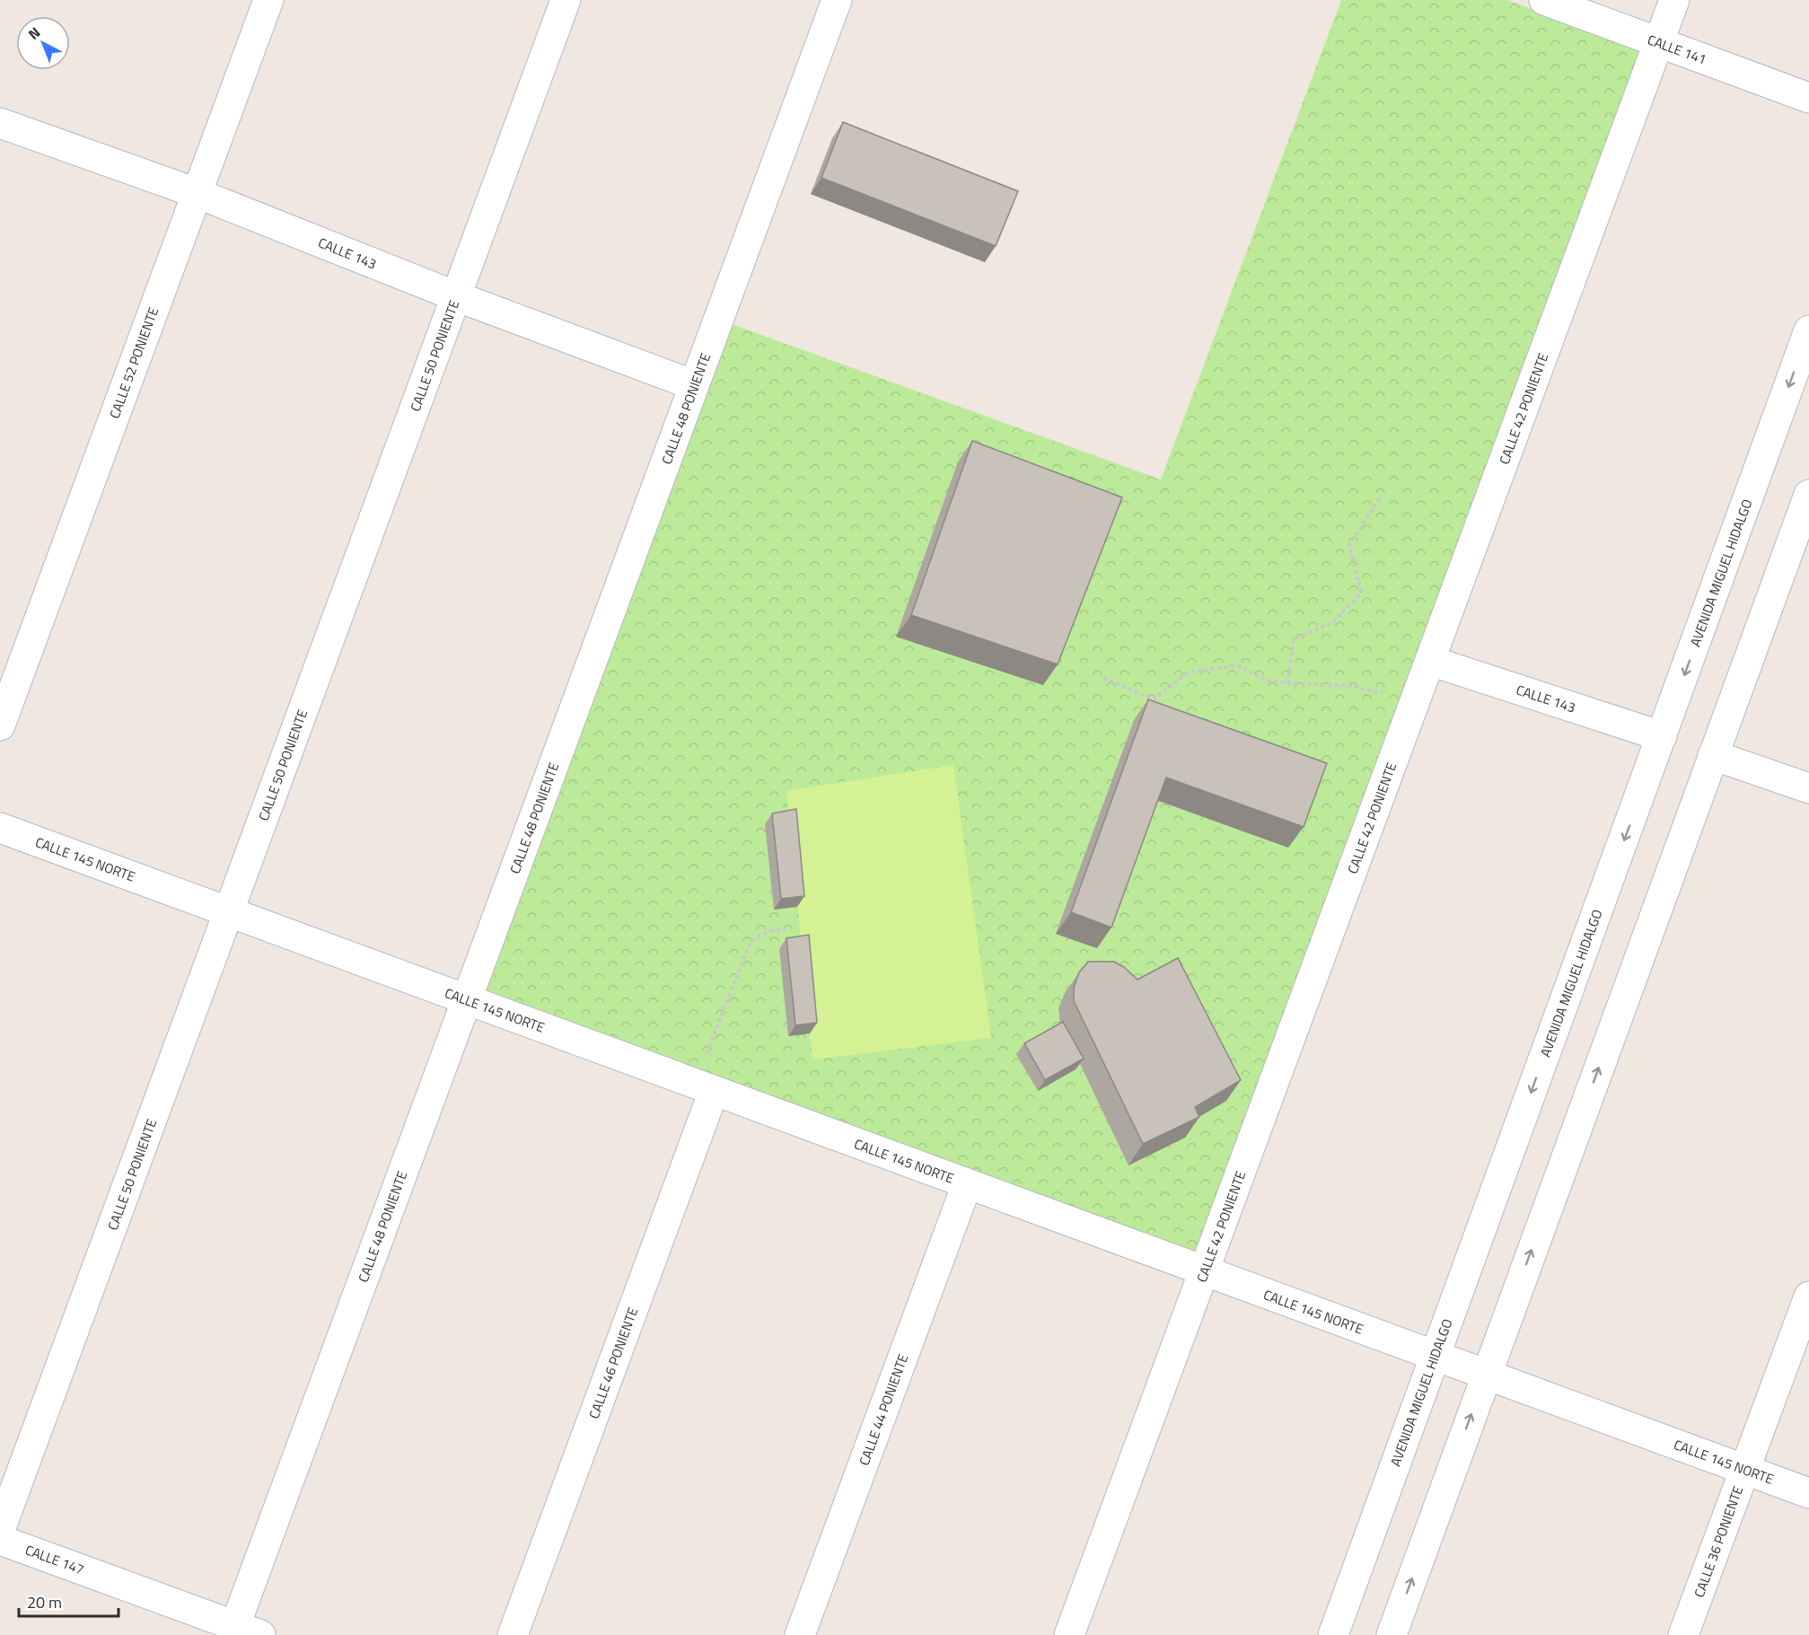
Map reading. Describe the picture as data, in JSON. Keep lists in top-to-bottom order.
{
  "streets": {
    "street": [
      "CALLE 141",
      "CALLE 143",
      "CALLE 50 PONIENTE",
      "CALLE 52 PONIENTE",
      "CALLE 48 PONIENTE",
      "CALLE 42 PONIENTE",
      "AVENIDA MIGUEL HIDALGO",
      "CALLE 145 NORTE",
      "CALLE 46 PONIENTE",
      "CALLE 44 PONIENTE",
      "CALLE 36 PONIENTE",
      "CALLE 147"
    ]
  },
  "crossings": [
    ["CALLE 141", "CALLE 42 PONIENTE"],
    ["CALLE 143", "CALLE 50 PONIENTE"],
    ["CALLE 143", "CALLE 52 PONIENTE"],
    ["CALLE 143", "CALLE 48 PONIENTE"],
    ["CALLE 143", "CALLE 42 PONIENTE"],
    ["CALLE 143", "AVENIDA MIGUEL HIDALGO"],
    ["CALLE 50 PONIENTE", "CALLE 145 NORTE"],
    ["CALLE 48 PONIENTE", "CALLE 145 NORTE"],
    ["CALLE 48 PONIENTE", "CALLE 147"],
    ["CALLE 42 PONIENTE", "CALLE 145 NORTE"],
    ["AVENIDA MIGUEL HIDALGO", "CALLE 145 NORTE"],
    ["CALLE 145 NORTE", "CALLE 46 PONIENTE"],
    ["CALLE 145 NORTE", "CALLE 44 PONIENTE"],
    ["CALLE 145 NORTE", "CALLE 36 PONIENTE"]
  ],
  "scale_bar": "20 m",
  "north": "top left"
}
